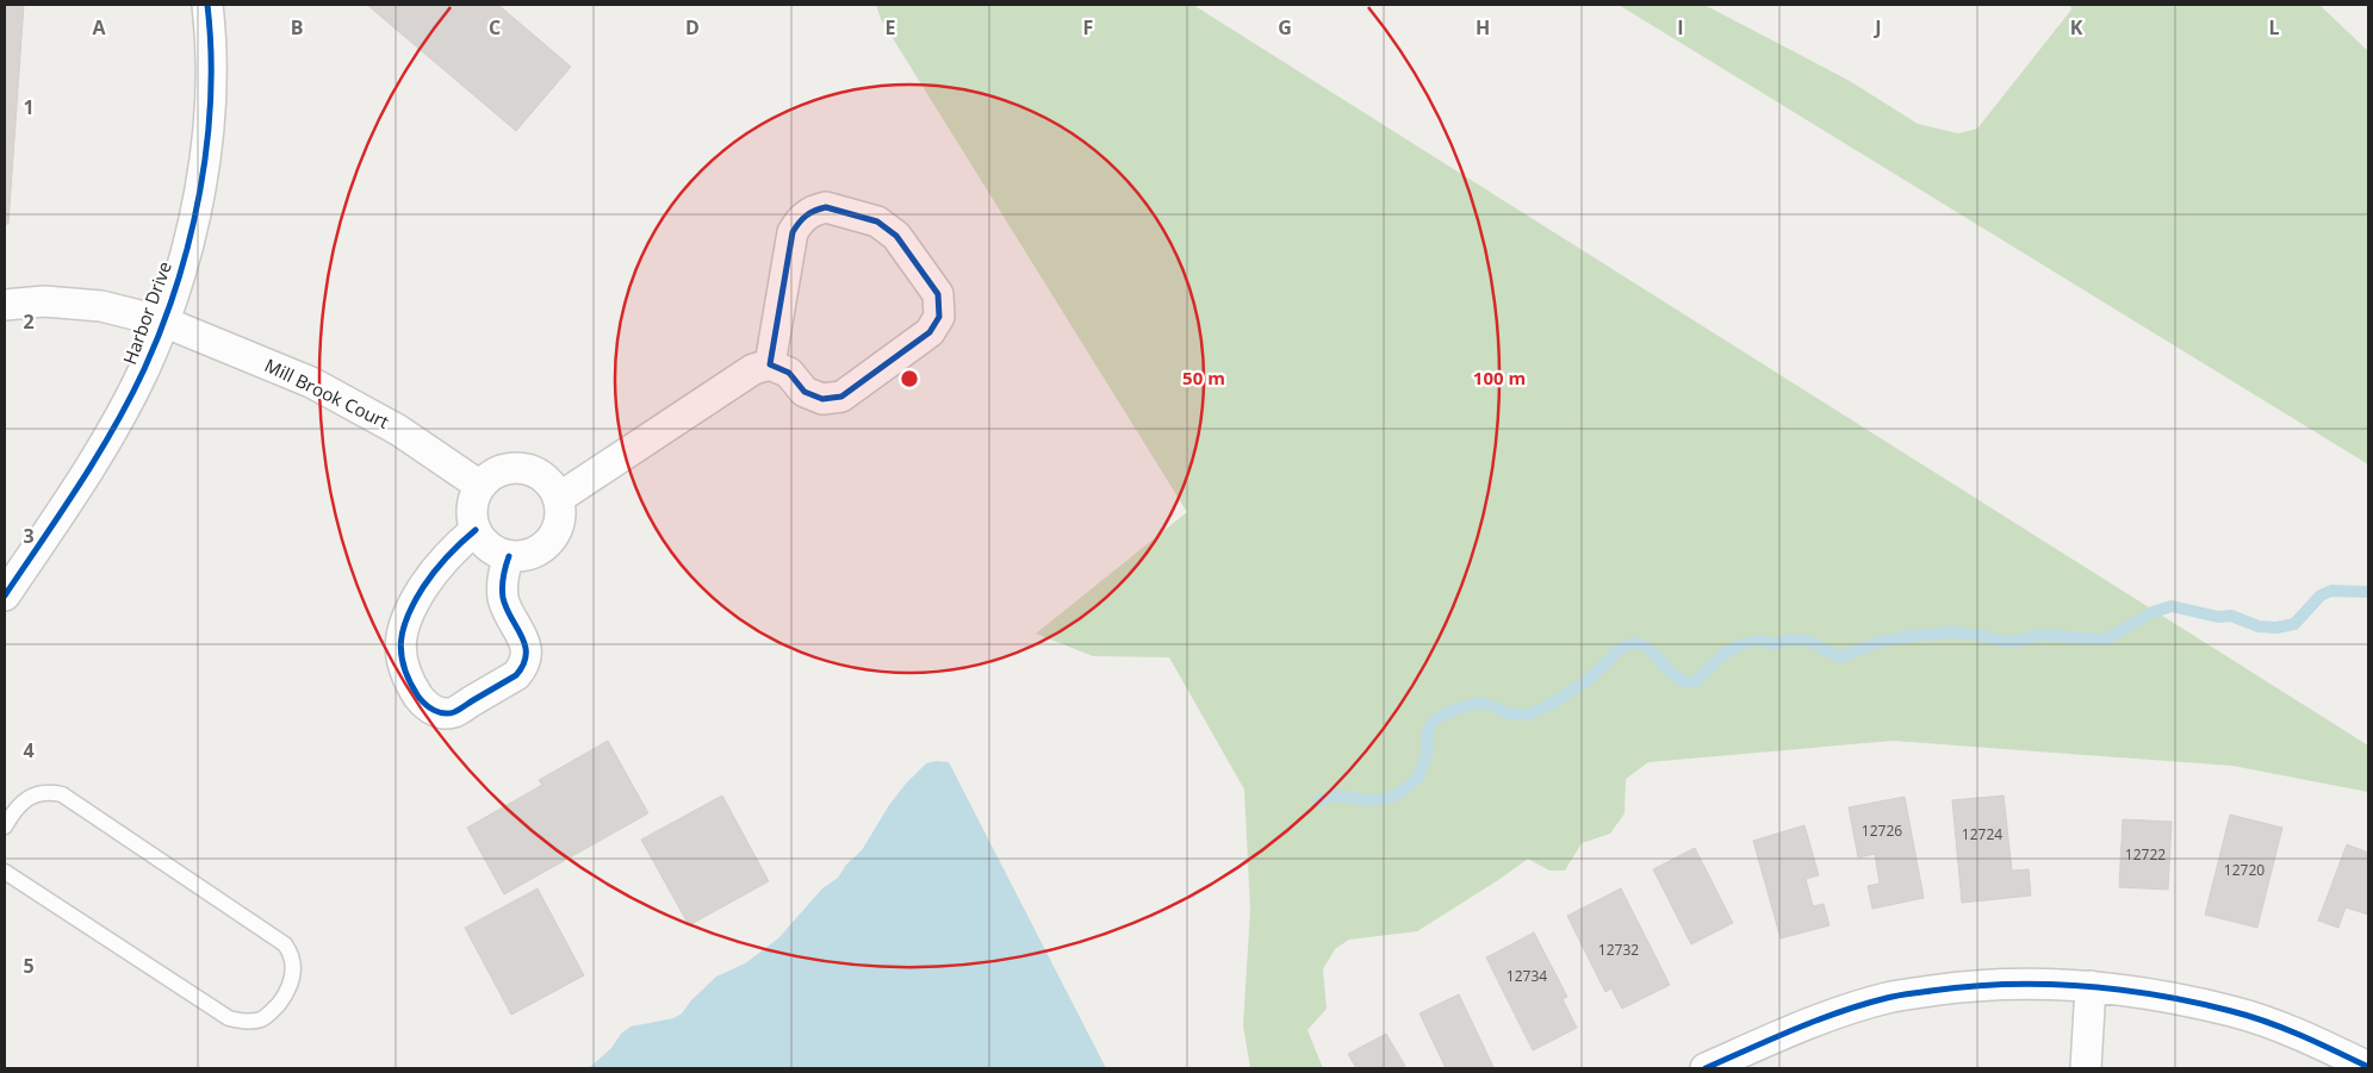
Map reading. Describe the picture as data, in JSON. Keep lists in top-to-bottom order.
{
  "streets": {
    "street": ["Harbor Drive", "Mill Brook Court"]
  },
  "crossings": [
    ["Harbor Drive", "Mill Brook Court"]
  ],
  "house_numbers": [
    "12726",
    "12724",
    "12722",
    "12720",
    "12732",
    "12734"
  ],
  "grid": {
    "columns": [
      "A",
      "B",
      "C",
      "D",
      "E",
      "F",
      "G",
      "H",
      "I",
      "J",
      "K",
      "L"
    ],
    "rows": [
      "1",
      "2",
      "3",
      "4",
      "5"
    ]
  },
  "rings": ["50 m", "100 m"]
}
